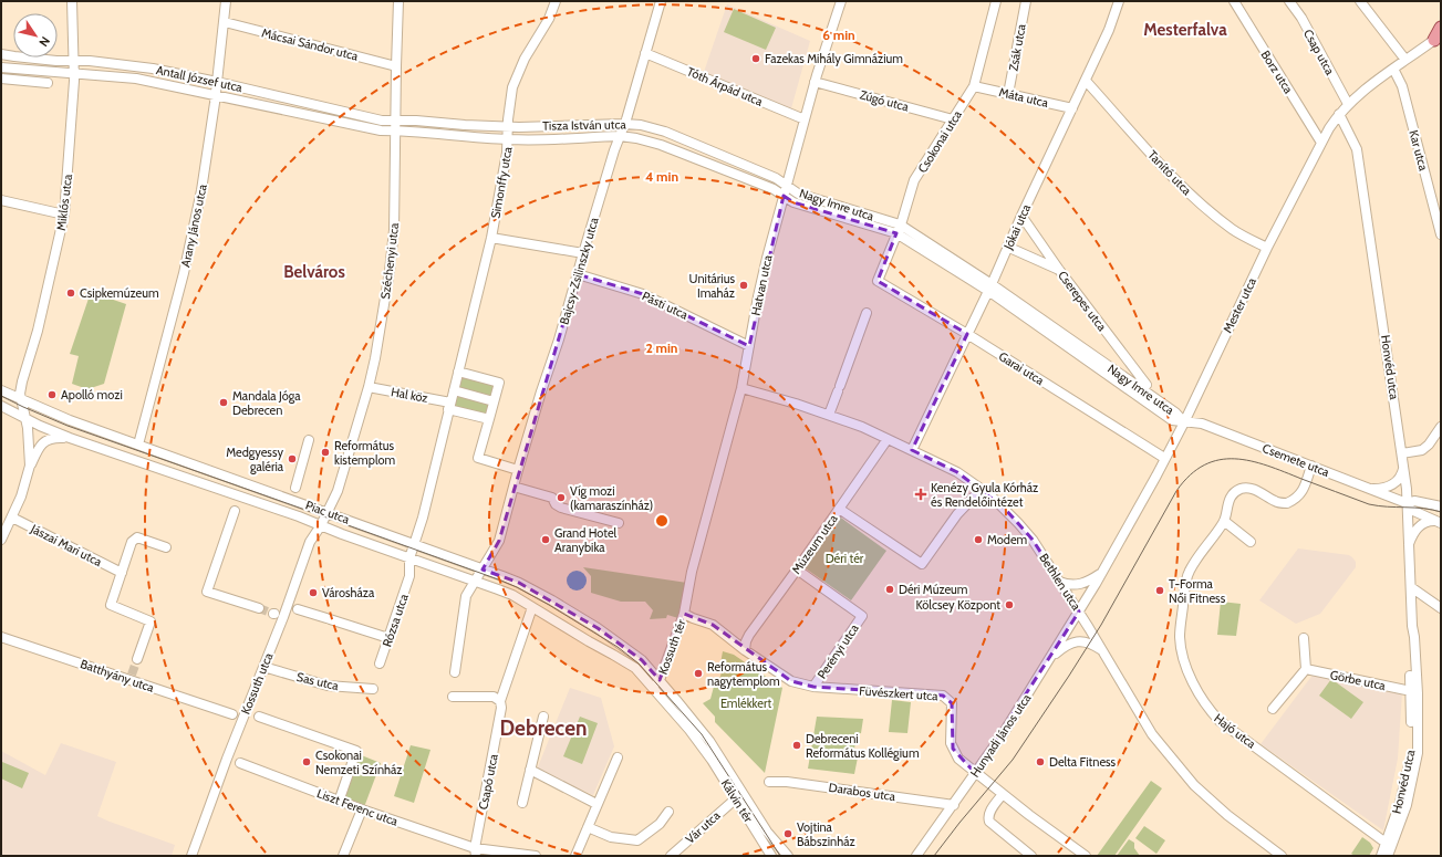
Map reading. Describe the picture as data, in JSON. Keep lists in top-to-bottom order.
{
  "streets": {
    "street": [
      "Mácsai Sándor utca",
      "Zsák utca",
      "Csap utca",
      "Borz utca",
      "Antall József utca",
      "Tóth Árpád utca",
      "Máta utca",
      "Zúgó utca",
      "Tisza István utca",
      "Csokonai utca",
      "Kar utca",
      "Tanító utca",
      "Simonffy utca",
      "Miklós utca",
      "Nagy Imre utca",
      "Arany János utca",
      "Jókai utca",
      "Széchenyi utca",
      "Bajcsy-Zsilinszky utca",
      "Hatvan utca",
      "Cserepes utca",
      "Pásti utca",
      "Mester utca",
      "Honvéd utca",
      "Garai utca",
      "Hal köz",
      "Csemete utca",
      "Piac utca",
      "Múzeum utca",
      "Jászai Mari utca",
      "Bethlen utca",
      "Rózsa utca",
      "Kossuth tér",
      "Perényi utca",
      "Batthyány utca",
      "Görbe utca",
      "Sas utca",
      "Kossuth utca",
      "Füvészkert utca",
      "Hajó utca",
      "Hunyadi János utca",
      "Csapó utca",
      "Darabos utca",
      "Kálvin tér",
      "Liszt Ferenc utca",
      "Vár utca"
    ]
  },
  "crossings": [
    ["Mácsai Sándor utca", "Arany János utca"],
    ["Mácsai Sándor utca", "Széchenyi utca"],
    ["Zsák utca", "Máta utca"],
    ["Csap utca", "Mester utca"],
    ["Borz utca", "Mester utca"],
    ["Antall József utca", "Tisza István utca"],
    ["Antall József utca", "Miklós utca"],
    ["Antall József utca", "Arany János utca"],
    ["Antall József utca", "Széchenyi utca"],
    ["Tóth Árpád utca", "Bajcsy-Zsilinszky utca"],
    ["Tóth Árpád utca", "Hatvan utca"],
    ["Máta utca", "Csokonai utca"],
    ["Máta utca", "Jókai utca"],
    ["Zúgó utca", "Csokonai utca"],
    ["Zúgó utca", "Hatvan utca"],
    ["Tisza István utca", "Simonffy utca"],
    ["Tisza István utca", "Nagy Imre utca"],
    ["Tisza István utca", "Széchenyi utca"],
    ["Tisza István utca", "Bajcsy-Zsilinszky utca"],
    ["Tisza István utca", "Hatvan utca"],
    ["Csokonai utca", "Nagy Imre utca"],
    ["Csokonai utca", "Garai utca"],
    ["Kar utca", "Mester utca"],
    ["Tanító utca", "Jókai utca"],
    ["Tanító utca", "Mester utca"],
    ["Miklós utca", "Piac utca"],
    ["Nagy Imre utca", "Jókai utca"],
    ["Nagy Imre utca", "Hatvan utca"],
    ["Nagy Imre utca", "Mester utca"],
    ["Nagy Imre utca", "Csemete utca"],
    ["Arany János utca", "Piac utca"],
    ["Jókai utca", "Cserepes utca"],
    ["Jókai utca", "Garai utca"],
    ["Jókai utca", "Bethlen utca"],
    ["Széchenyi utca", "Hal köz"],
    ["Széchenyi utca", "Piac utca"],
    ["Széchenyi utca", "Kossuth utca"],
    ["Bajcsy-Zsilinszky utca", "Pásti utca"],
    ["Bajcsy-Zsilinszky utca", "Piac utca"],
    ["Hatvan utca", "Pásti utca"],
    ["Hatvan utca", "Bethlen utca"],
    ["Hatvan utca", "Kossuth tér"],
    ["Mester utca", "Honvéd utca"],
    ["Mester utca", "Garai utca"],
    ["Mester utca", "Csemete utca"],
    ["Mester utca", "Bethlen utca"],
    ["Mester utca", "Hunyadi János utca"],
    ["Honvéd utca", "Csemete utca"],
    ["Honvéd utca", "Görbe utca"],
    ["Honvéd utca", "Hajó utca"],
    ["Csemete utca", "Hajó utca"],
    ["Piac utca", "Rózsa utca"],
    ["Piac utca", "Kossuth utca"],
    ["Piac utca", "Csapó utca"],
    ["Piac utca", "Kálvin tér"],
    ["Múzeum utca", "Bethlen utca"],
    ["Múzeum utca", "Perényi utca"],
    ["Múzeum utca", "Füvészkert utca"],
    ["Bethlen utca", "Hunyadi János utca"],
    ["Kossuth tér", "Kálvin tér"],
    ["Perényi utca", "Füvészkert utca"],
    ["Sas utca", "Kossuth utca"],
    ["Füvészkert utca", "Hunyadi János utca"],
    ["Hunyadi János utca", "Darabos utca"],
    ["Csapó utca", "Liszt Ferenc utca"],
    ["Kálvin tér", "Vár utca"]
  ],
  "districts": ["Mesterfalva", "Belváros", "Debrecen"],
  "parks": ["Déri tér", "Emlékkert"],
  "places": {
    "other": [
      "Fazekas Mihály Gimnázium",
      "Unitárius Imaház",
      "Csipkemúzeum",
      "Apolló mozi",
      "Mandala Jóga Debrecen",
      "Református kistemplom",
      "Medgyessy galéria",
      "Víg mozi (kamaraszínház)",
      "Grand Hotel Aranybika",
      "Modem",
      "Déri Múzeum",
      "T-Forma Női Fitness",
      "Városháza",
      "Kölcsey Központ",
      "Református nagytemplom",
      "Debreceni Református Kollégium",
      "Csokonai Nemzeti Színház",
      "Delta Fitness",
      "Vojtina Bábszinház"
    ],
    "health": ["Kenézy Gyula Kórház és Rendelőintézet"]
  },
  "north": "bottom right",
  "rings": ["6 min", "4 min", "2 min"]
}
